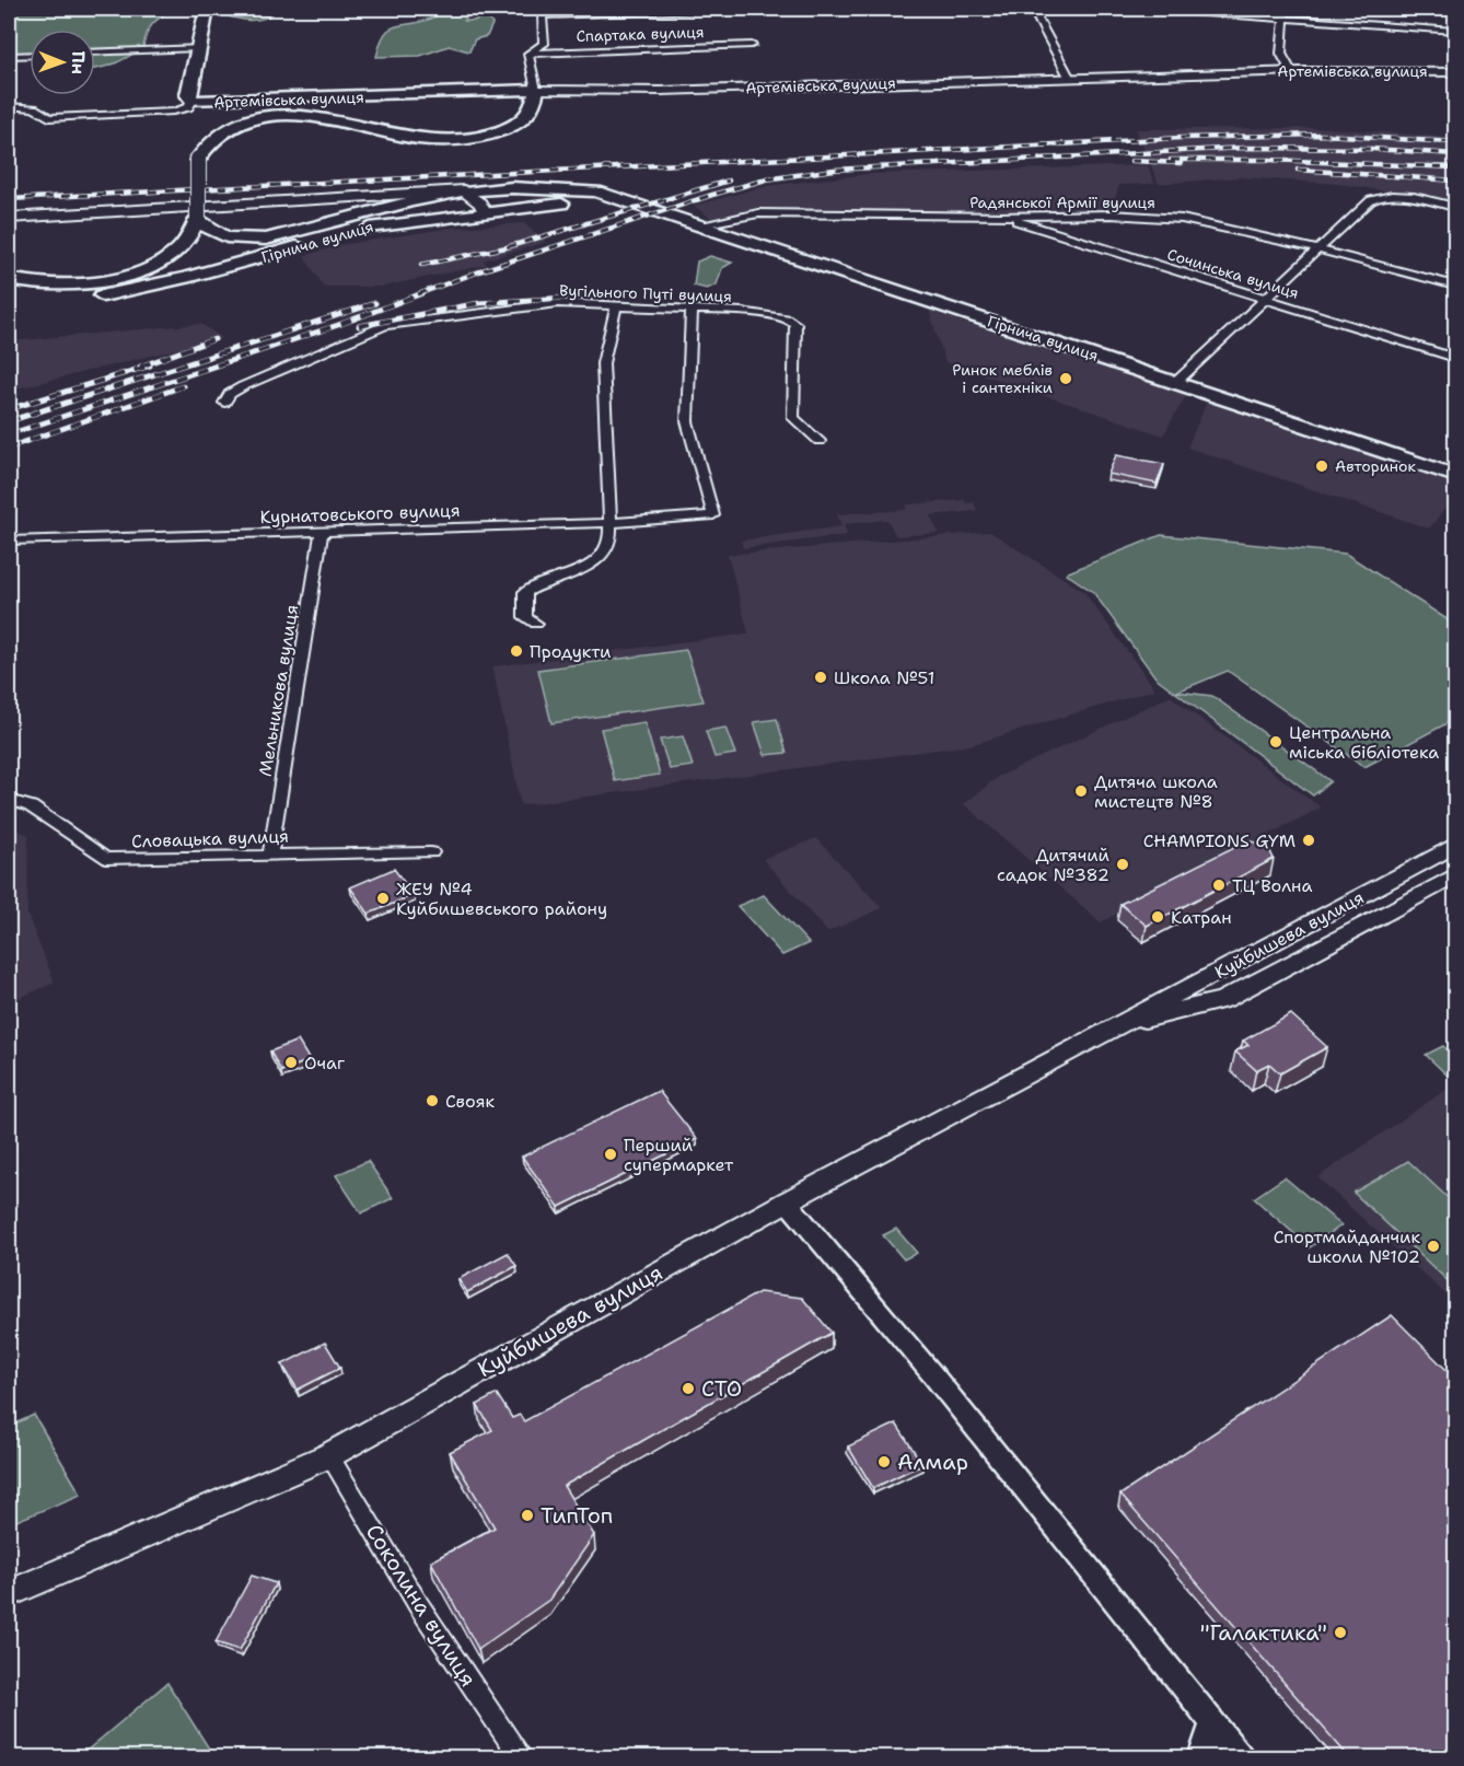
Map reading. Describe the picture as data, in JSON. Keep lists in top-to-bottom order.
{
  "streets": {
    "main road": ["Артемівська вулиця", "Гірнича вулиця", "Куйбишева вулиця"],
    "street": [
      "Спартака вулиця",
      "Радянської Армії вулиця",
      "Сочинська вулиця",
      "Вугільного Путі вулиця",
      "Курнатовського вулиця",
      "Мельникова вулиця",
      "Словацька вулиця",
      "Соколина вулиця"
    ]
  },
  "crossings": [
    ["Радянської Армії вулиця", "Гірнича вулиця"],
    ["Радянської Армії вулиця", "Сочинська вулиця"],
    ["Вугільного Путі вулиця", "Курнатовського вулиця"],
    ["Курнатовського вулиця", "Мельникова вулиця"],
    ["Мельникова вулиця", "Словацька вулиця"],
    ["Куйбишева вулиця", "Соколина вулиця"]
  ],
  "places": [
    "Ринок меблів і сантехніки",
    "Авторинок",
    "Продукти",
    "Школа №51",
    "Центральна міська бібліотека",
    "Дитяча школа мистецтв №8",
    "CHAMPIONS GYM",
    "Дитячий садок №382",
    "ТЦ Волна",
    "ЖЕУ №4 Куйбишевського району",
    "Катран",
    "Очаг",
    "Свояк",
    "Перший супермаркет",
    "Спортмайданчик школи №102",
    "СТО",
    "Алмар",
    "ТипТоп",
    "\"Галактика\""
  ],
  "north": "right"
}
